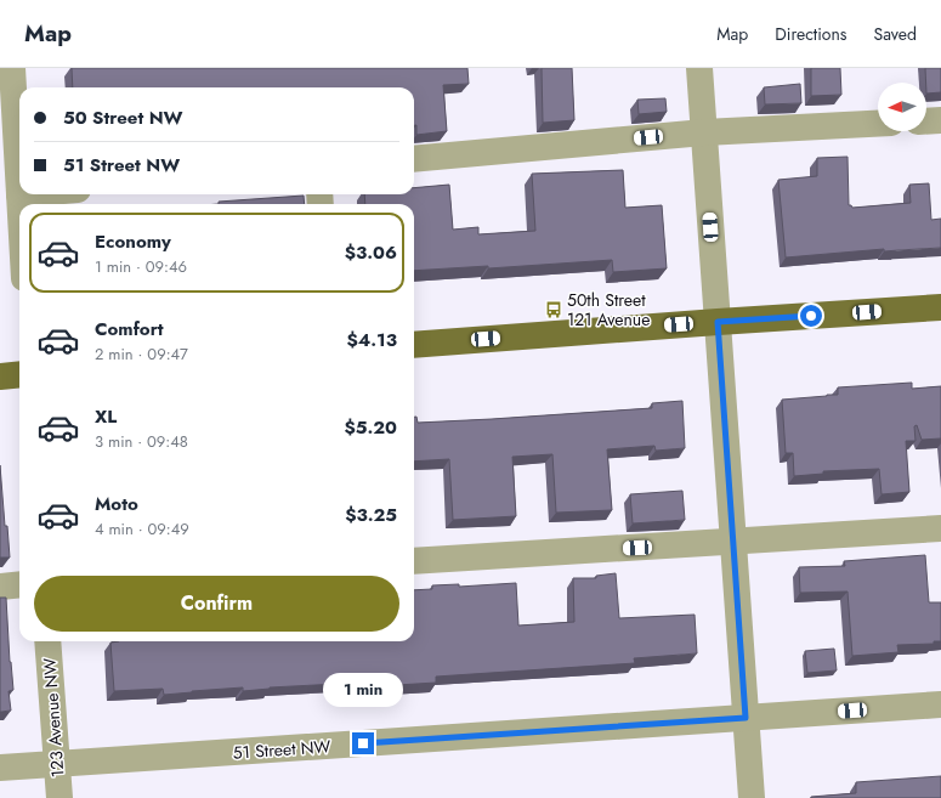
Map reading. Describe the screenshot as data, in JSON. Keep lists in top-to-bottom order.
{
  "streets": {
    "street": ["123 Avenue NW", "51 Street NW"]
  },
  "crossings": [
    ["123 Avenue NW", "51 Street NW"]
  ],
  "places": {
    "bus stop": ["50th Street 121 Avenue"]
  },
  "north": "left",
  "page": {
    "header": "Map",
    "nav": ["Map", "Directions", "Saved"],
    "banner": ["50 Street NW", "51 Street NW"],
    "list": [
      {
        "name": "Economy",
        "note": "1 min · 09:46",
        "value": "$3.06"
      },
      {
        "name": "Comfort",
        "note": "2 min · 09:47",
        "value": "$4.13"
      },
      {
        "name": "XL",
        "note": "3 min · 09:48",
        "value": "$5.20"
      },
      {
        "name": "Moto",
        "note": "4 min · 09:49",
        "value": "$3.25"
      }
    ],
    "buttons": "Confirm",
    "bubble": "1 min"
  }
}
